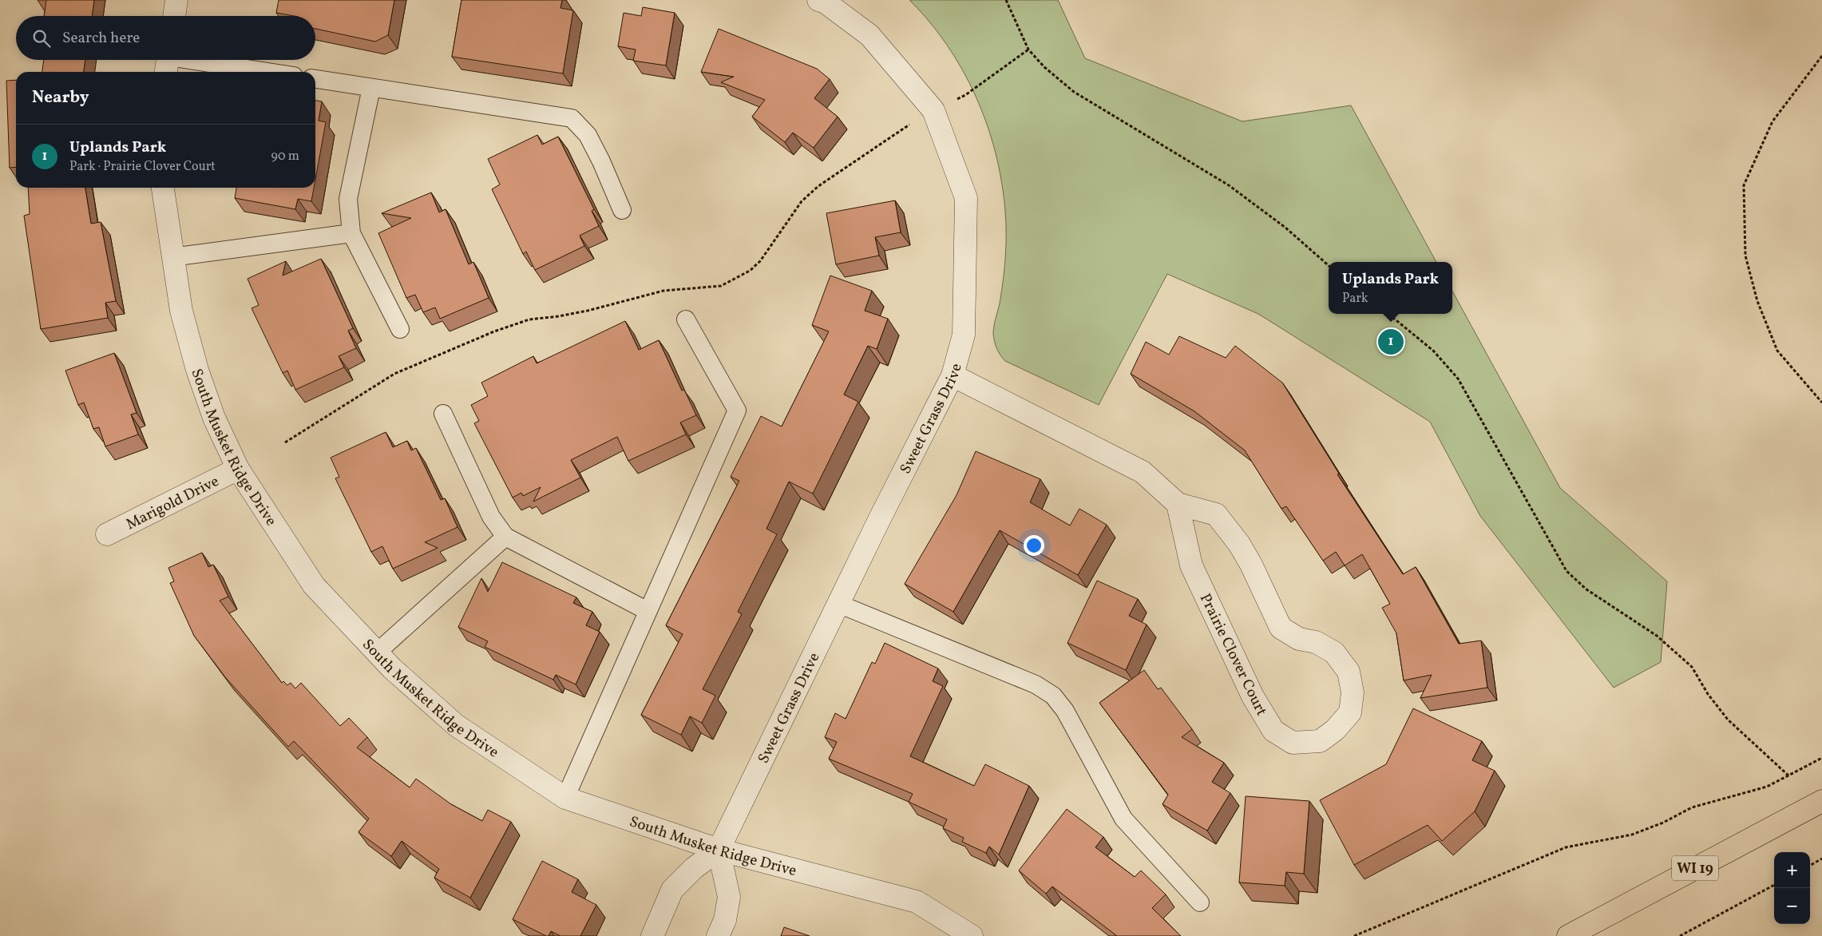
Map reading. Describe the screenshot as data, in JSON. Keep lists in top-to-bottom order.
{
  "streets": {
    "main road": ["WI 19"],
    "street": [
      "Sweet Grass Drive",
      "South Musket Ridge Drive",
      "Marigold Drive",
      "Prairie Clover Court"
    ]
  },
  "crossings": [
    ["Sweet Grass Drive", "South Musket Ridge Drive"],
    ["Sweet Grass Drive", "Prairie Clover Court"],
    ["South Musket Ridge Drive", "Marigold Drive"]
  ],
  "page": {
    "search": "Search here",
    "heading": "Nearby",
    "list": [
      {
        "mark": "1",
        "name": "Uplands Park",
        "note": "Park · Prairie Clover Court",
        "value": "90 m"
      }
    ],
    "popup": ["Uplands Park", "Park"],
    "pins": "1",
    "map_buttons": ["+", "−"]
  }
}
